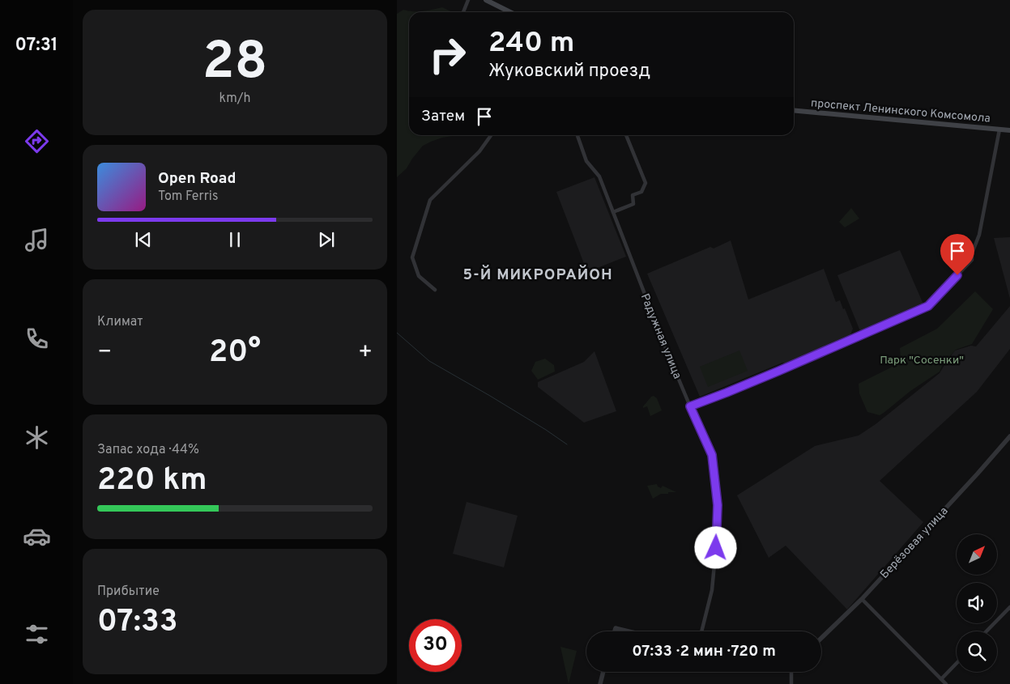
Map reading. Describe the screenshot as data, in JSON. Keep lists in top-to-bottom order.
{
  "streets": {
    "main road": ["проспект Ленинского Комсомола"],
    "street": ["Радужная улица", "Берёзовая улица"]
  },
  "districts": ["5-Й МИКРОРАЙОН"],
  "parks": ["Парк \"Сосенки\""],
  "north": "top right",
  "page": {
    "tabs": "07:31",
    "tile": [
      ["28", "km/h"],
      "Климат",
      ["Запас хода · 44%", "220 km"],
      ["Прибытие", "07:33"]
    ],
    "turn": ["240 m", "Жуковский проезд"],
    "then": "Затем",
    "song": ["Open Road", "Tom Ferris"],
    "heat": ["−", "20°", "+"],
    "limit": "30",
    "trip": "07:33 · 2 мин · 720 m"
  }
}
